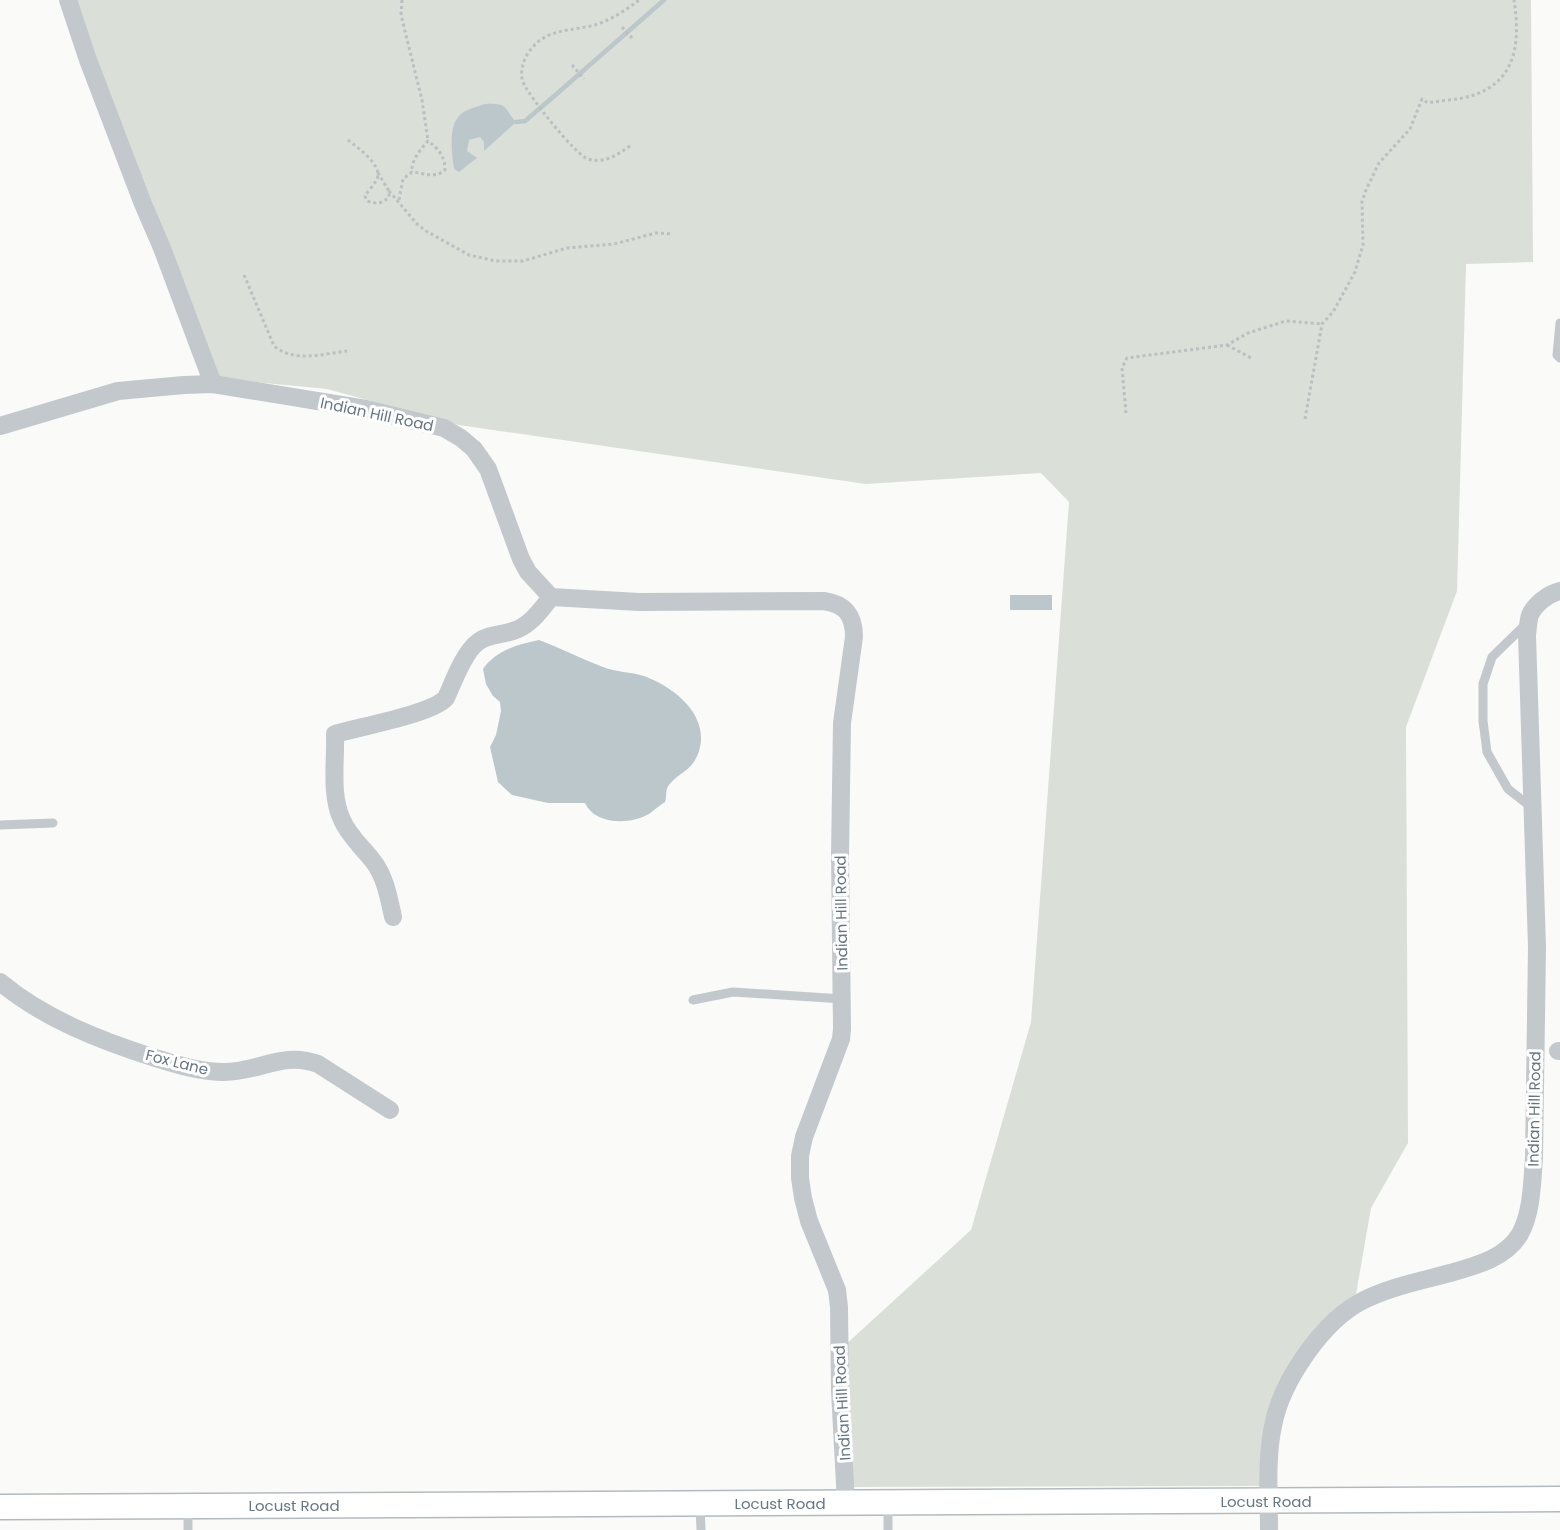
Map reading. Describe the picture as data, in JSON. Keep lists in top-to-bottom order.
{
  "streets": {
    "street": ["Indian Hill Road", "Fox Lane", "Locust Road"]
  },
  "crossings": [
    ["Indian Hill Road", "Locust Road"]
  ]
}
